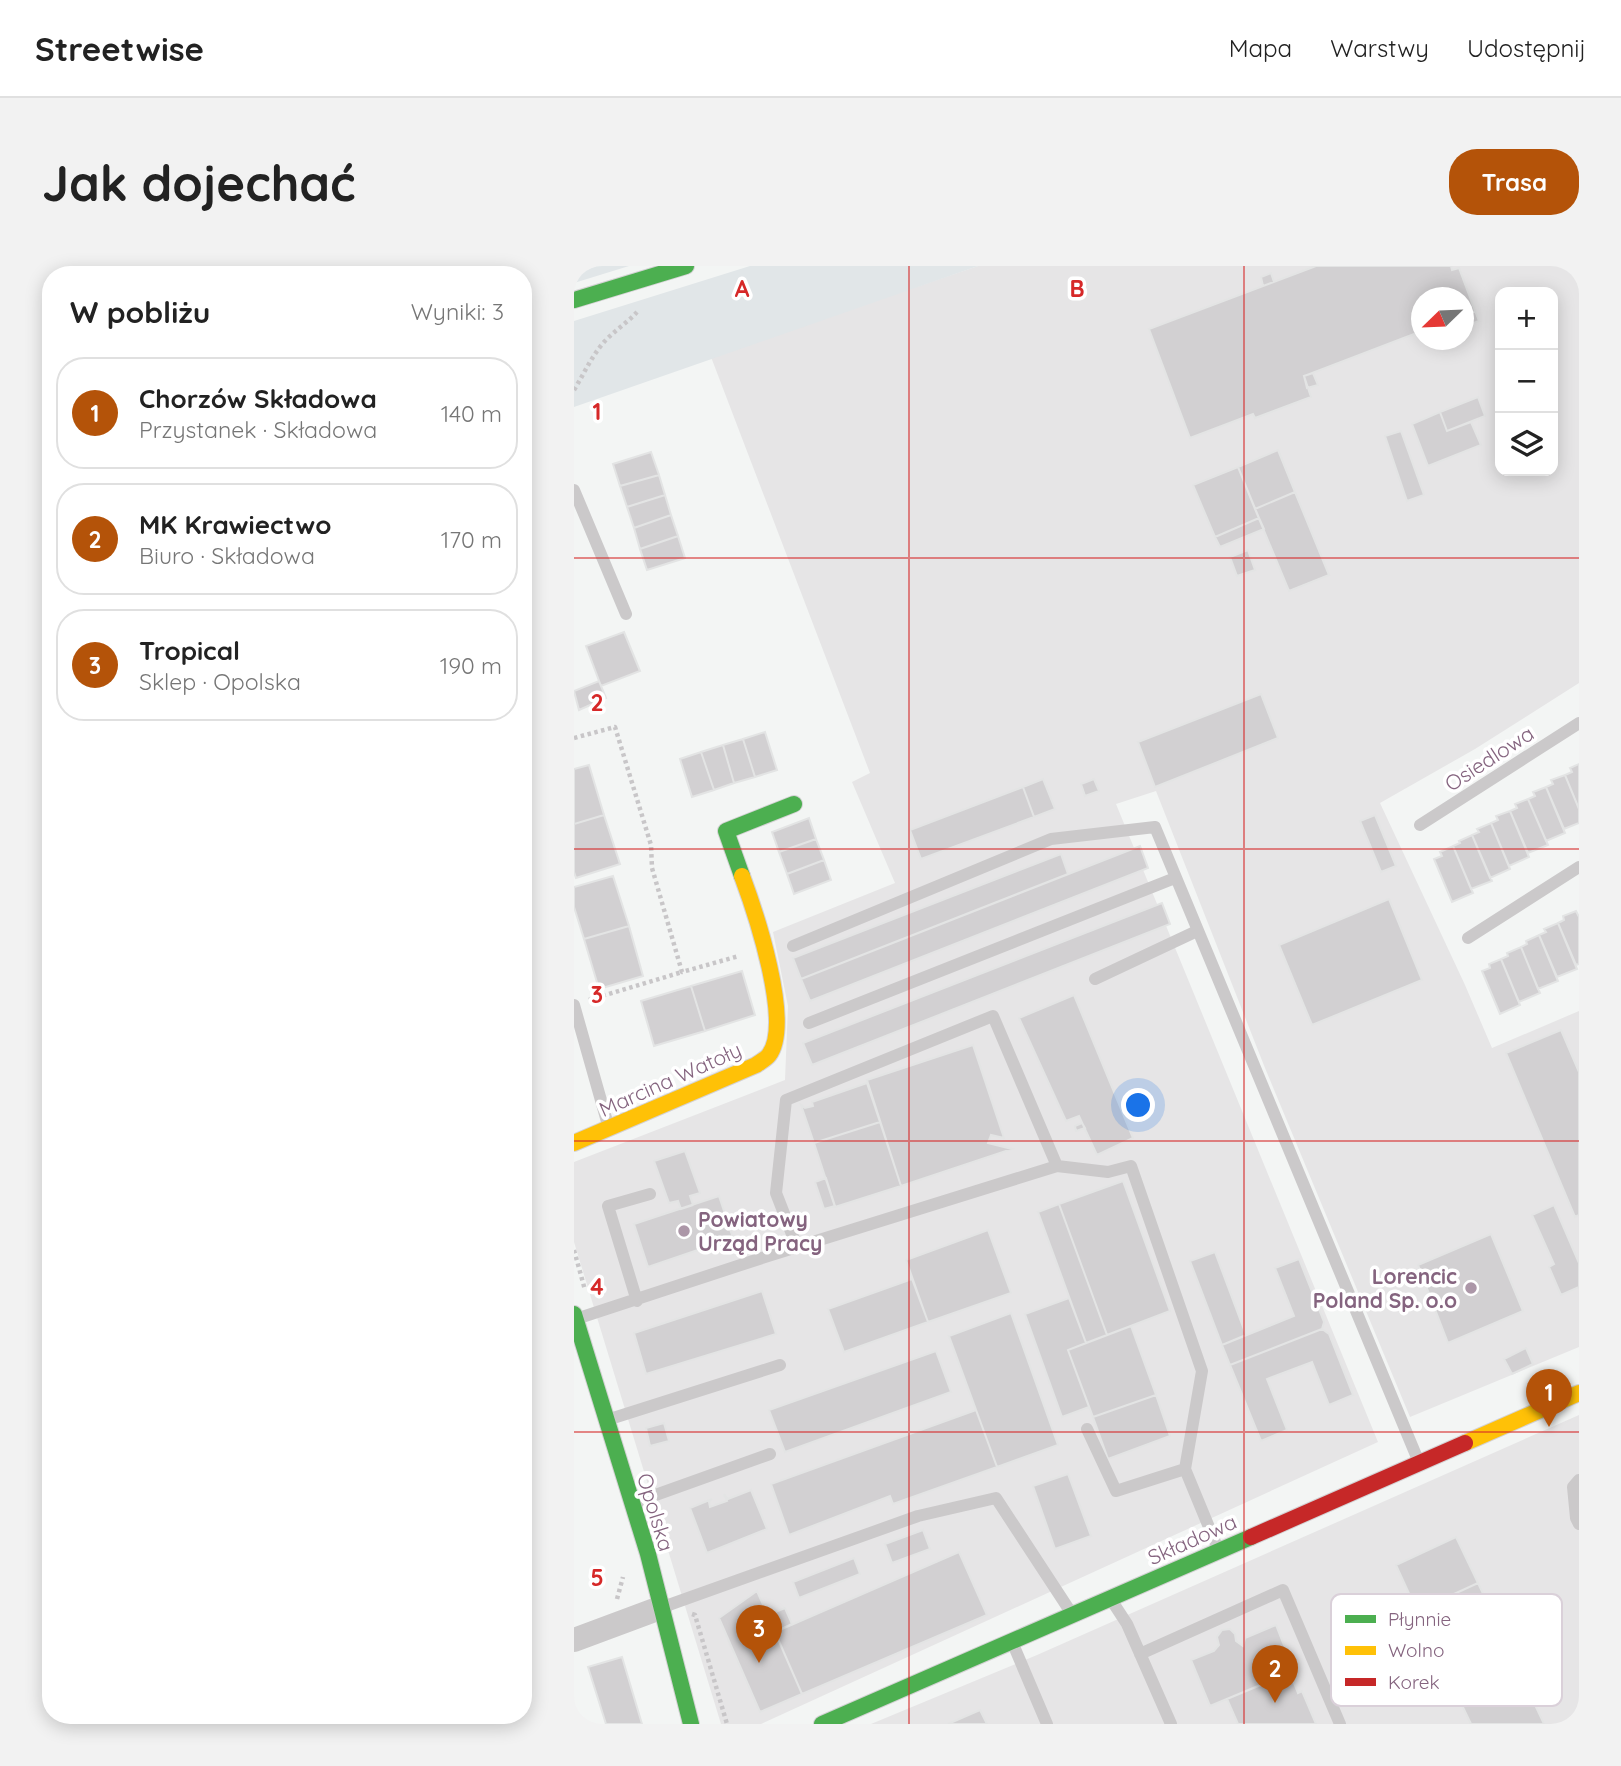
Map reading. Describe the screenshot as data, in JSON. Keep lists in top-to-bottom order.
{
  "streets": {
    "street": ["Marcina Watoły", "Opolska", "Składowa"],
    "lane": ["Osiedlowa"]
  },
  "places": ["Powiatowy Urząd Pracy", "Lorencic Poland Sp. o.o"],
  "legend": ["Płynnie", "Wolno", "Korek"],
  "north": "bottom left",
  "page": {
    "header": "Streetwise",
    "nav": ["Mapa", "Warstwy", "Udostępnij"],
    "buttons": "Trasa",
    "title": "Jak dojechać",
    "heading": ["W pobliżu", "Wyniki: 3"],
    "map_buttons": ["+", "−"],
    "list": [
      {
        "mark": "1",
        "name": "Chorzów Składowa",
        "note": "Przystanek · Składowa",
        "value": "140 m"
      },
      {
        "mark": "2",
        "name": "MK Krawiectwo",
        "note": "Biuro · Składowa",
        "value": "170 m"
      },
      {
        "mark": "3",
        "name": "Tropical",
        "note": "Sklep · Opolska",
        "value": "190 m"
      }
    ],
    "pins": ["1", "3", "2"]
  },
  "grid": {
    "columns": ["A", "B"],
    "rows": [
      "1",
      "2",
      "3",
      "4",
      "5"
    ]
  }
}
